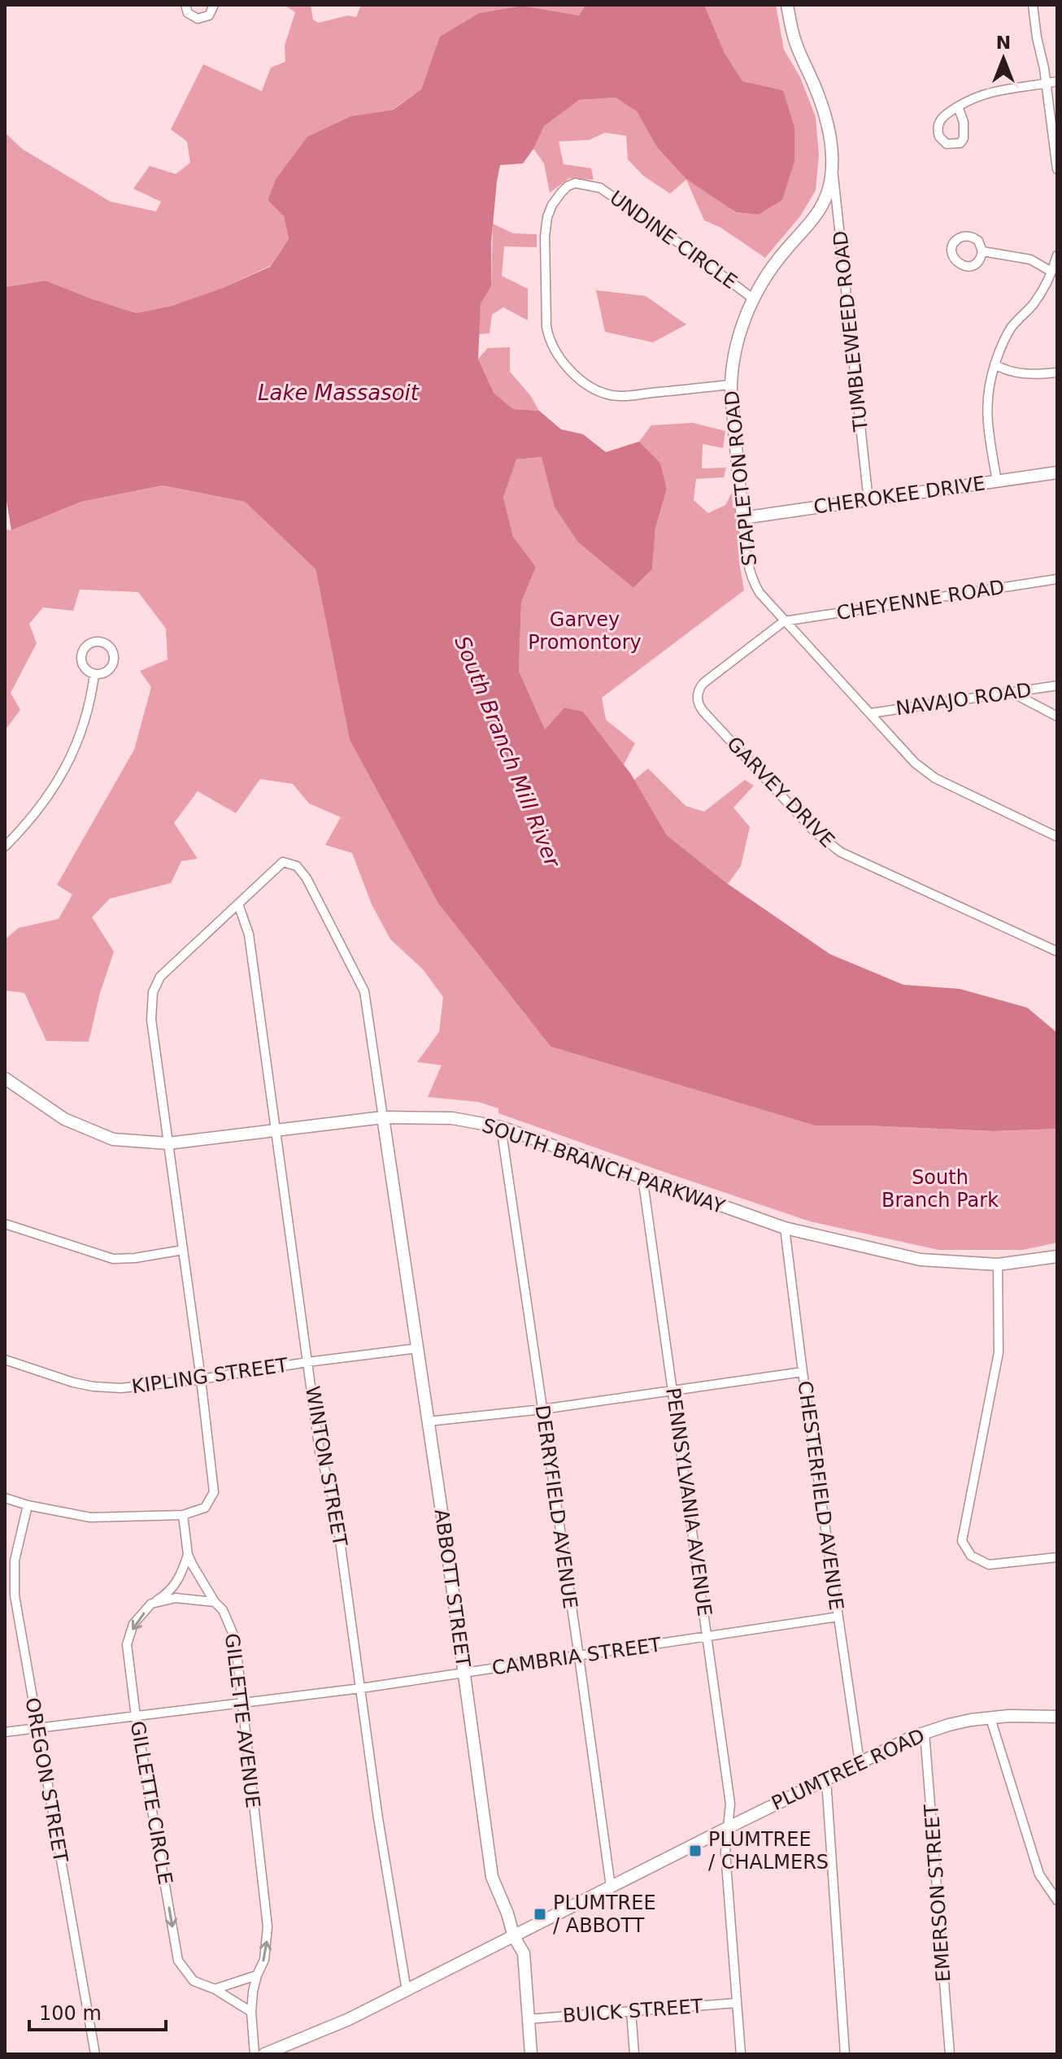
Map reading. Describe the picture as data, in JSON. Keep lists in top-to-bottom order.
{
  "streets": {
    "street": [
      "UNDINE CIRCLE",
      "TUMBLEWEED ROAD",
      "STAPLETON ROAD",
      "CHEROKEE DRIVE",
      "CHEYENNE ROAD",
      "NAVAJO ROAD",
      "GARVEY DRIVE",
      "SOUTH BRANCH PARKWAY",
      "KIPLING STREET",
      "WINTON STREET",
      "CHESTERFIELD AVENUE",
      "PENNSYLVANIA AVENUE",
      "DERRYFIELD AVENUE",
      "ABBOTT STREET",
      "CAMBRIA STREET",
      "GILLETTE AVENUE",
      "PLUMTREE ROAD",
      "OREGON STREET",
      "GILLETTE CIRCLE",
      "EMERSON STREET",
      "BUICK STREET"
    ]
  },
  "crossings": [
    ["UNDINE CIRCLE", "STAPLETON ROAD"],
    ["TUMBLEWEED ROAD", "STAPLETON ROAD"],
    ["TUMBLEWEED ROAD", "CHEROKEE DRIVE"],
    ["STAPLETON ROAD", "CHEROKEE DRIVE"],
    ["STAPLETON ROAD", "CHEYENNE ROAD"],
    ["STAPLETON ROAD", "NAVAJO ROAD"],
    ["STAPLETON ROAD", "GARVEY DRIVE"],
    ["CHEYENNE ROAD", "GARVEY DRIVE"],
    ["SOUTH BRANCH PARKWAY", "WINTON STREET"],
    ["SOUTH BRANCH PARKWAY", "CHESTERFIELD AVENUE"],
    ["SOUTH BRANCH PARKWAY", "PENNSYLVANIA AVENUE"],
    ["SOUTH BRANCH PARKWAY", "DERRYFIELD AVENUE"],
    ["SOUTH BRANCH PARKWAY", "ABBOTT STREET"],
    ["KIPLING STREET", "WINTON STREET"],
    ["KIPLING STREET", "ABBOTT STREET"],
    ["WINTON STREET", "CAMBRIA STREET"],
    ["WINTON STREET", "PLUMTREE ROAD"],
    ["CHESTERFIELD AVENUE", "CAMBRIA STREET"],
    ["CHESTERFIELD AVENUE", "PLUMTREE ROAD"],
    ["PENNSYLVANIA AVENUE", "CAMBRIA STREET"],
    ["PENNSYLVANIA AVENUE", "PLUMTREE ROAD"],
    ["PENNSYLVANIA AVENUE", "BUICK STREET"],
    ["DERRYFIELD AVENUE", "CAMBRIA STREET"],
    ["DERRYFIELD AVENUE", "PLUMTREE ROAD"],
    ["ABBOTT STREET", "CAMBRIA STREET"],
    ["ABBOTT STREET", "PLUMTREE ROAD"],
    ["ABBOTT STREET", "BUICK STREET"],
    ["CAMBRIA STREET", "GILLETTE AVENUE"],
    ["CAMBRIA STREET", "OREGON STREET"],
    ["CAMBRIA STREET", "GILLETTE CIRCLE"],
    ["GILLETTE AVENUE", "GILLETTE CIRCLE"],
    ["PLUMTREE ROAD", "EMERSON STREET"]
  ],
  "one_way": ["GILLETTE AVENUE", "GILLETTE CIRCLE"],
  "water": ["Lake Massasoit", "South Branch Mill River"],
  "parks": ["Garvey Promontory", "South Branch Park"],
  "places": {
    "transit": ["PLUMTREE / CHALMERS", "PLUMTREE / ABBOTT"]
  },
  "scale_bar": "100 m",
  "north": "top"
}
